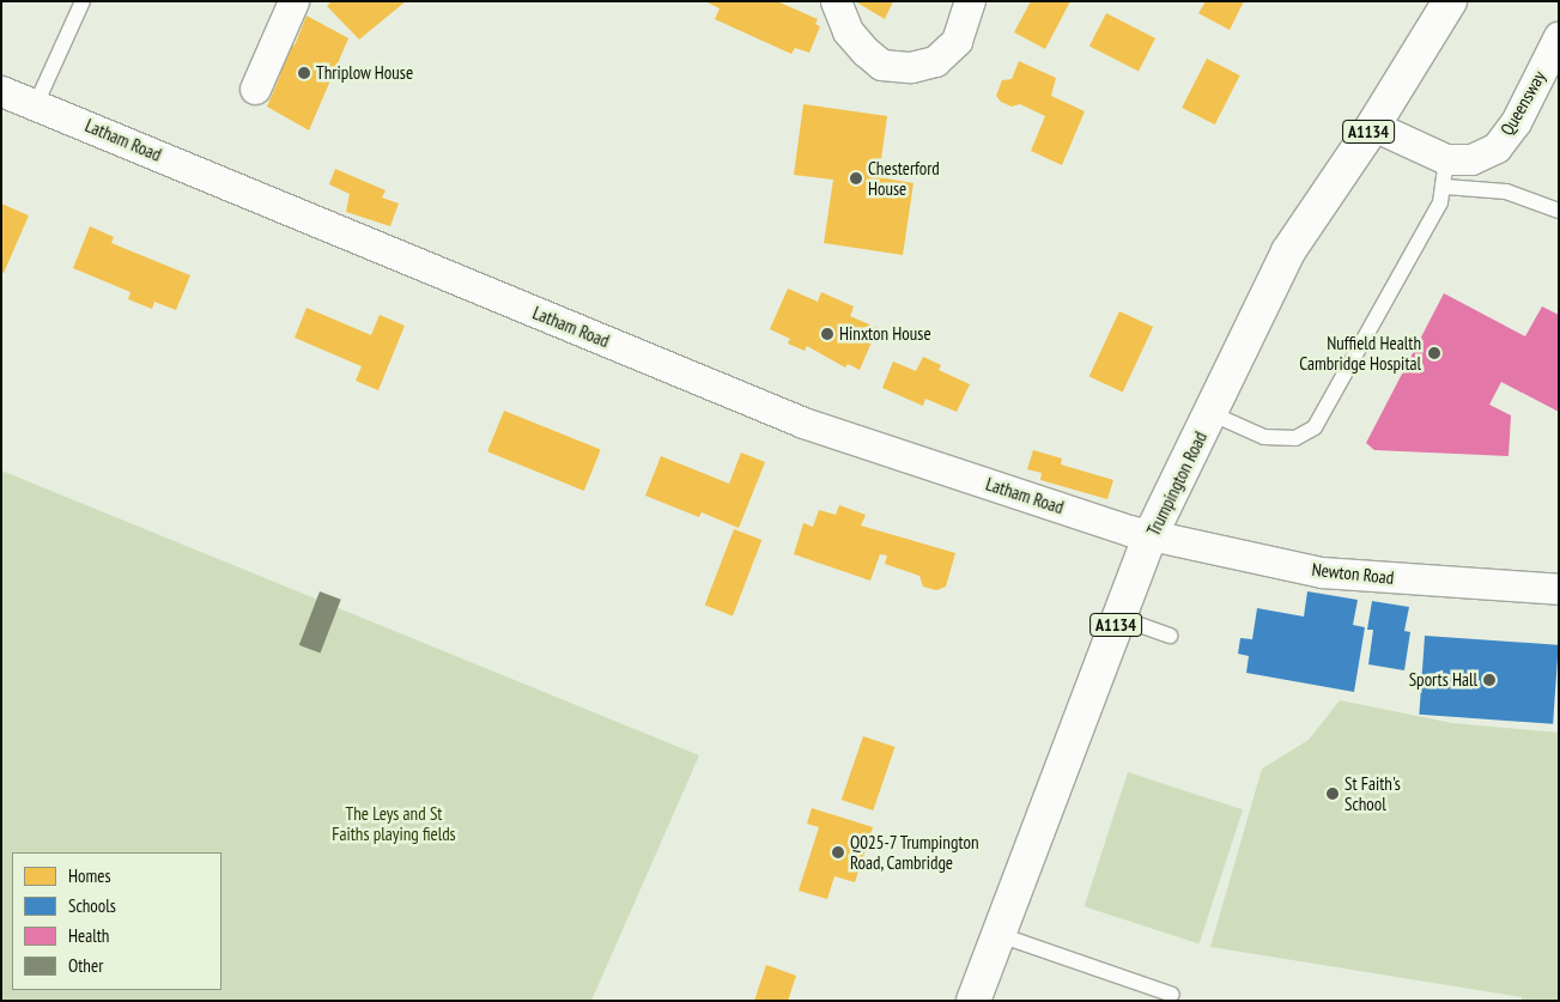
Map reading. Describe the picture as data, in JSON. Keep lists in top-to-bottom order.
{
  "streets": {
    "main road": ["A1134", "Trumpington Road"],
    "street": ["Queensway", "Latham Road", "Newton Road"]
  },
  "crossings": [
    ["Queensway", "Trumpington Road"],
    ["Latham Road", "Trumpington Road"],
    ["Latham Road", "Newton Road"],
    ["Trumpington Road", "Newton Road"]
  ],
  "parks": ["The Leys and St Faiths playing fields"],
  "places": [
    "Thriplow House",
    "Chesterford House",
    "Hinxton House",
    "Nuffield Health Cambridge Hospital",
    "Sports Hall",
    "St Faith's School",
    "Q025-7 Trumpington Road, Cambridge"
  ],
  "legend": [
    "Homes",
    "Schools",
    "Health",
    "Other"
  ]
}
